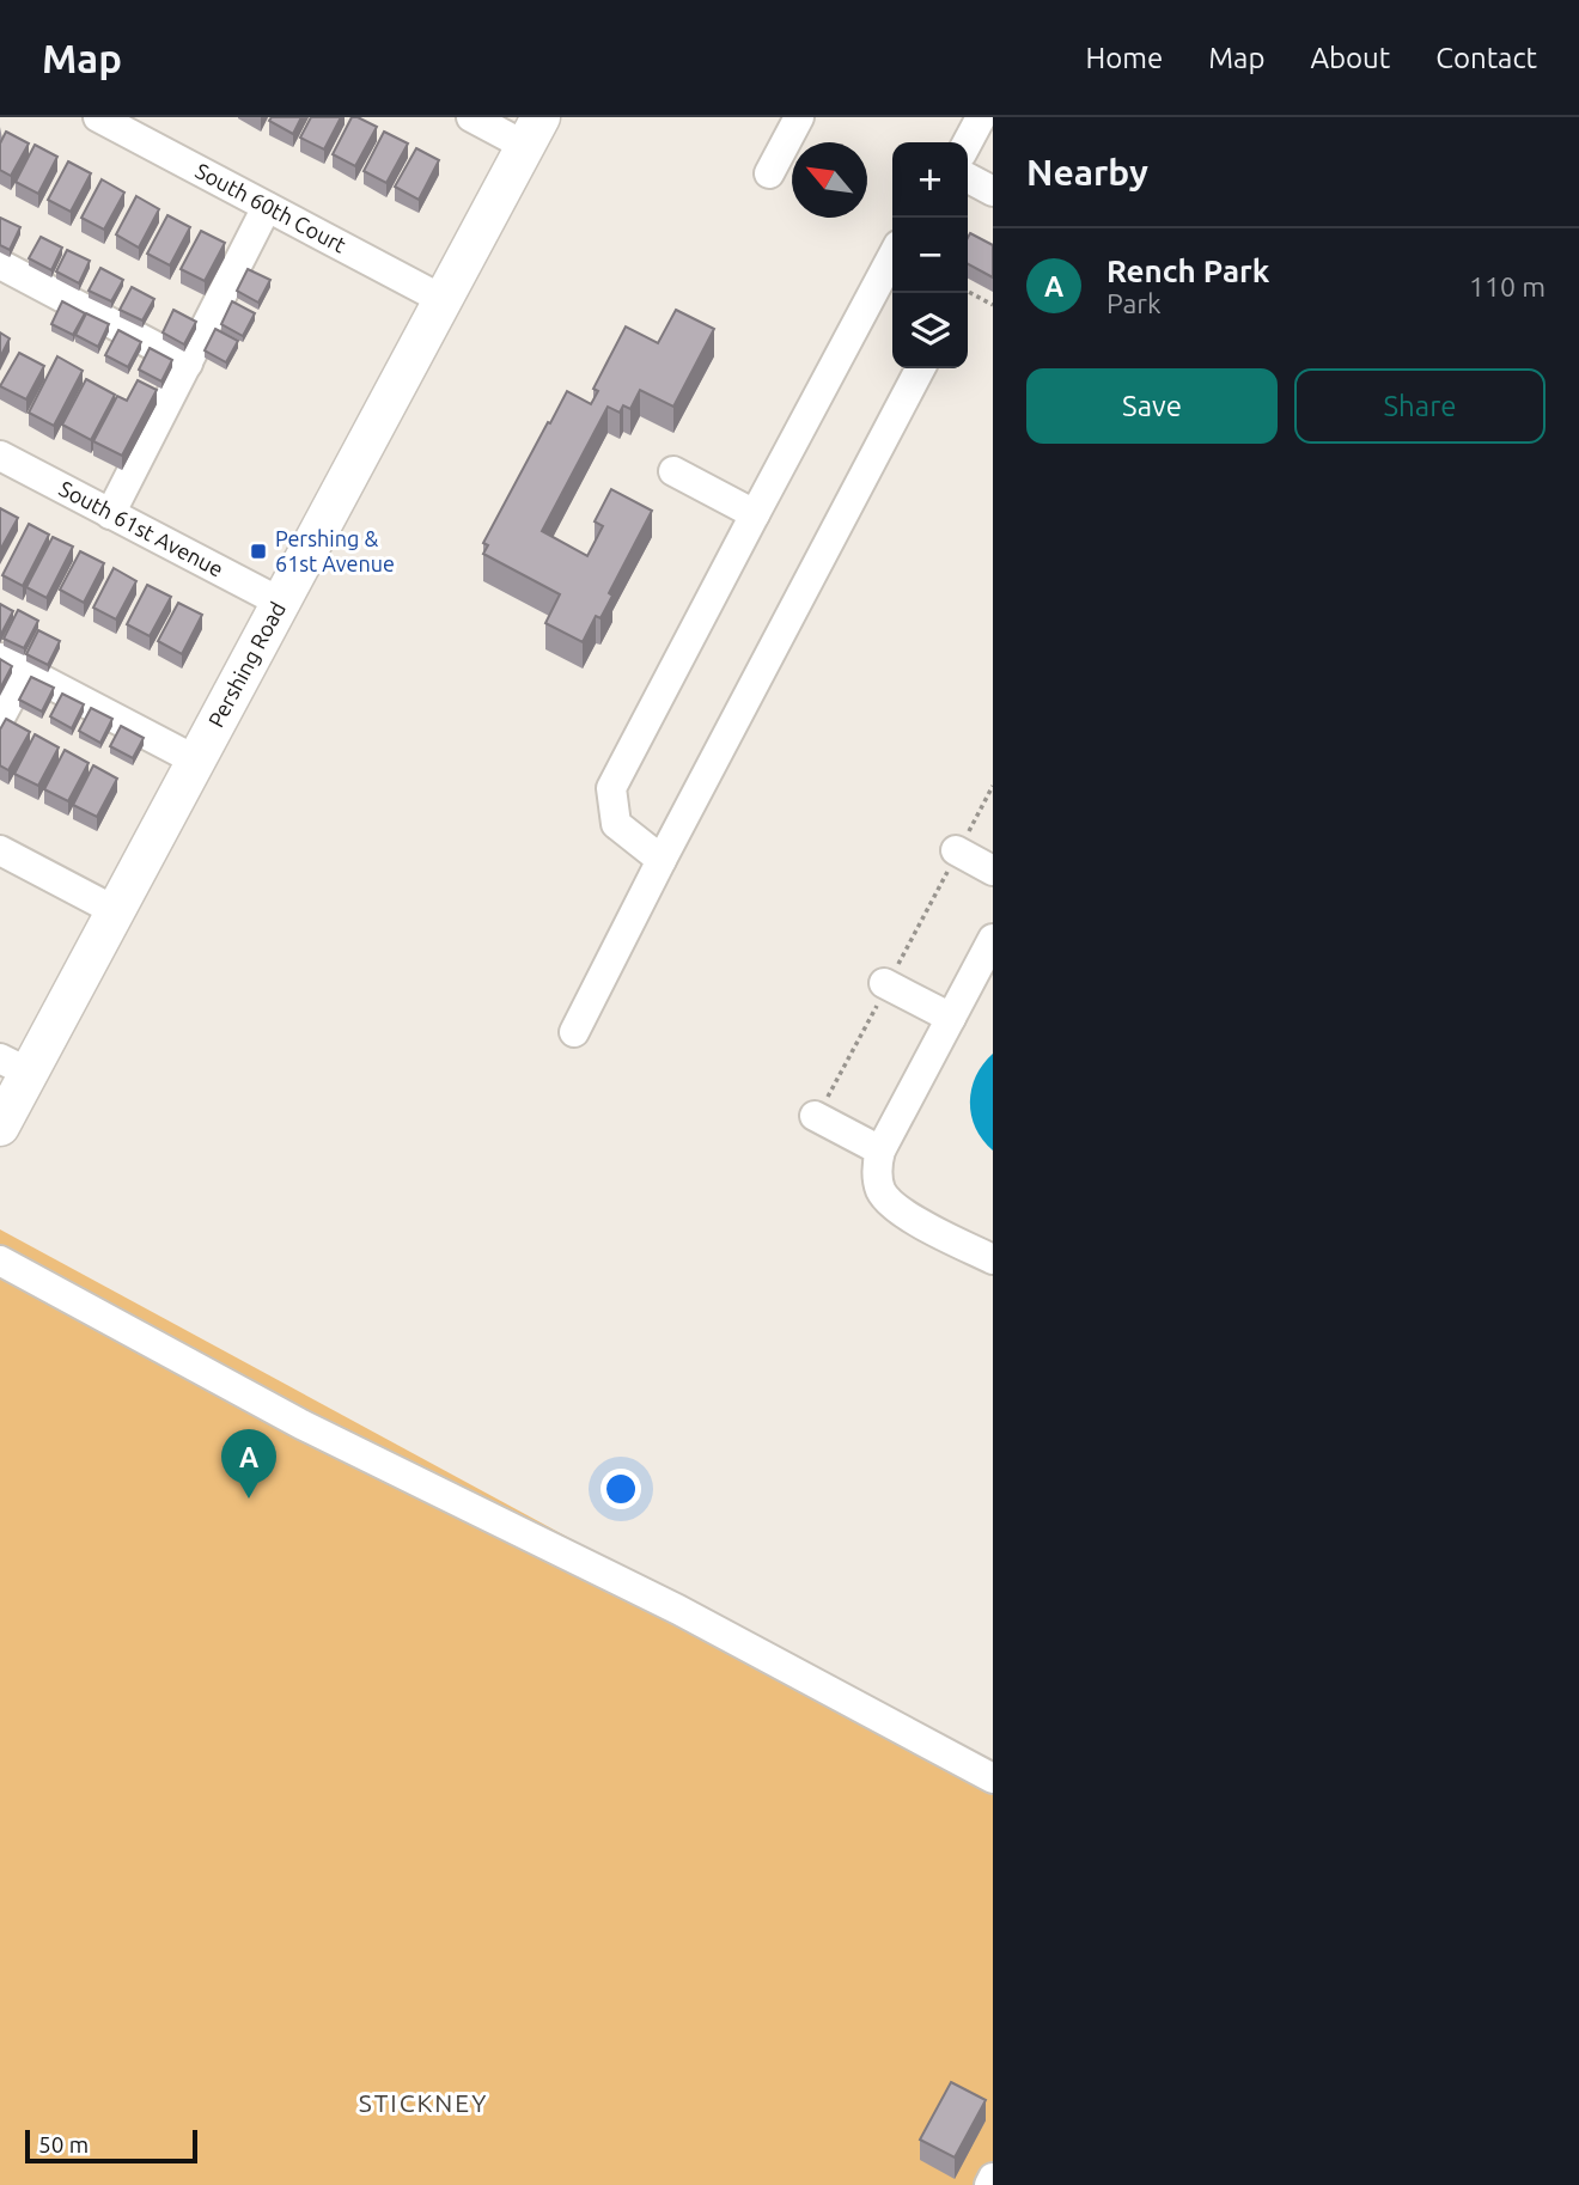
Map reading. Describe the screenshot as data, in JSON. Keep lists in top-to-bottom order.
{
  "streets": {
    "main road": ["Pershing Road"],
    "street": ["South 60th Court", "South 61st Avenue"]
  },
  "crossings": [
    ["South 60th Court", "Pershing Road"],
    ["South 61st Avenue", "Pershing Road"]
  ],
  "districts": ["STICKNEY"],
  "places": {
    "transit": ["Pershing & 61st Avenue"]
  },
  "scale_bar": "50 m",
  "north": "top left",
  "page": {
    "header": "Map",
    "nav": [
      "Home",
      "Map",
      "About",
      "Contact"
    ],
    "heading": "Nearby",
    "map_buttons": ["+", "−"],
    "list": [
      {
        "mark": "A",
        "name": "Rench Park",
        "note": "Park",
        "value": "110 m"
      }
    ],
    "buttons": ["Save", "Share"],
    "pins": "A",
    "scale": "50 m"
  }
}
